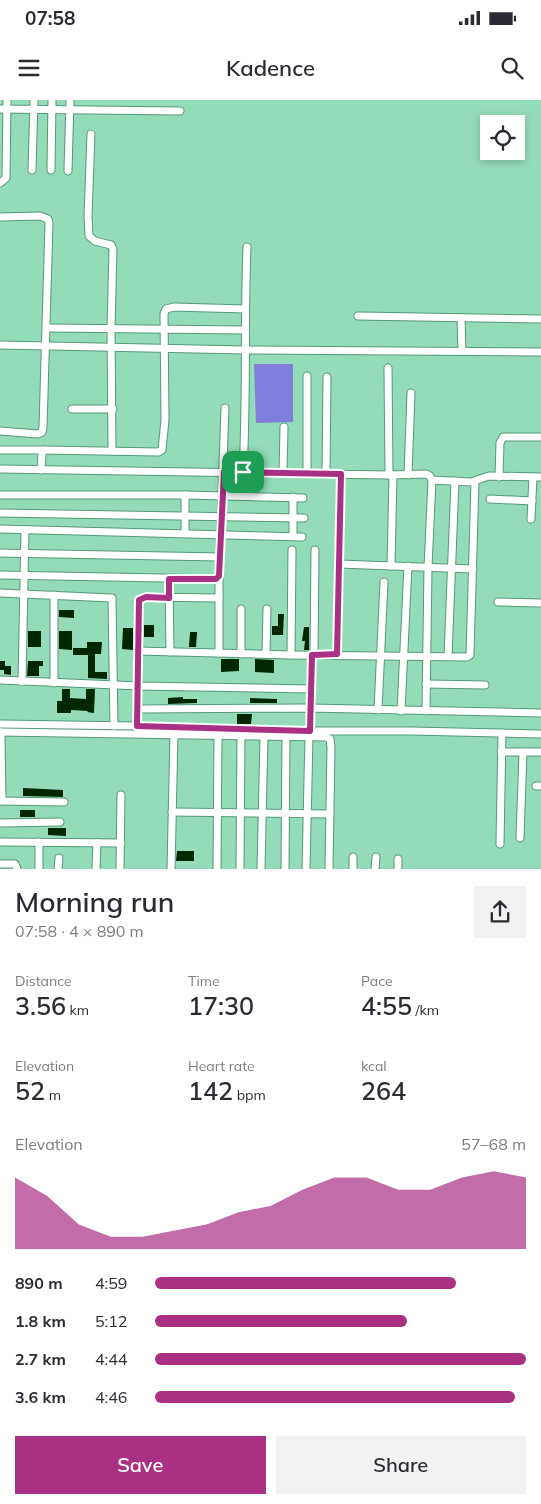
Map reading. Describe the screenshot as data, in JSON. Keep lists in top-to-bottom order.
{
  "page": {
    "status": "07:58",
    "header": "Kadence",
    "heading": ["Morning run", "07:58 · 4 × 890 m"],
    "stats": [
      ["Distance", "3.56 km"],
      ["Time", "17:30"],
      ["Pace", "4:55 /km"],
      ["Elevation", "52 m"],
      ["Heart rate", "142 bpm"],
      ["kcal", "264"]
    ],
    "chart": ["Elevation", "57–68 m"],
    "list": [
      {
        "name": "890 m",
        "note": "4:59"
      },
      {
        "name": "1.8 km",
        "note": "5:12"
      },
      {
        "name": "2.7 km",
        "note": "4:44"
      },
      {
        "name": "3.6 km",
        "note": "4:46"
      }
    ],
    "buttons": ["Save", "Share"]
  }
}
